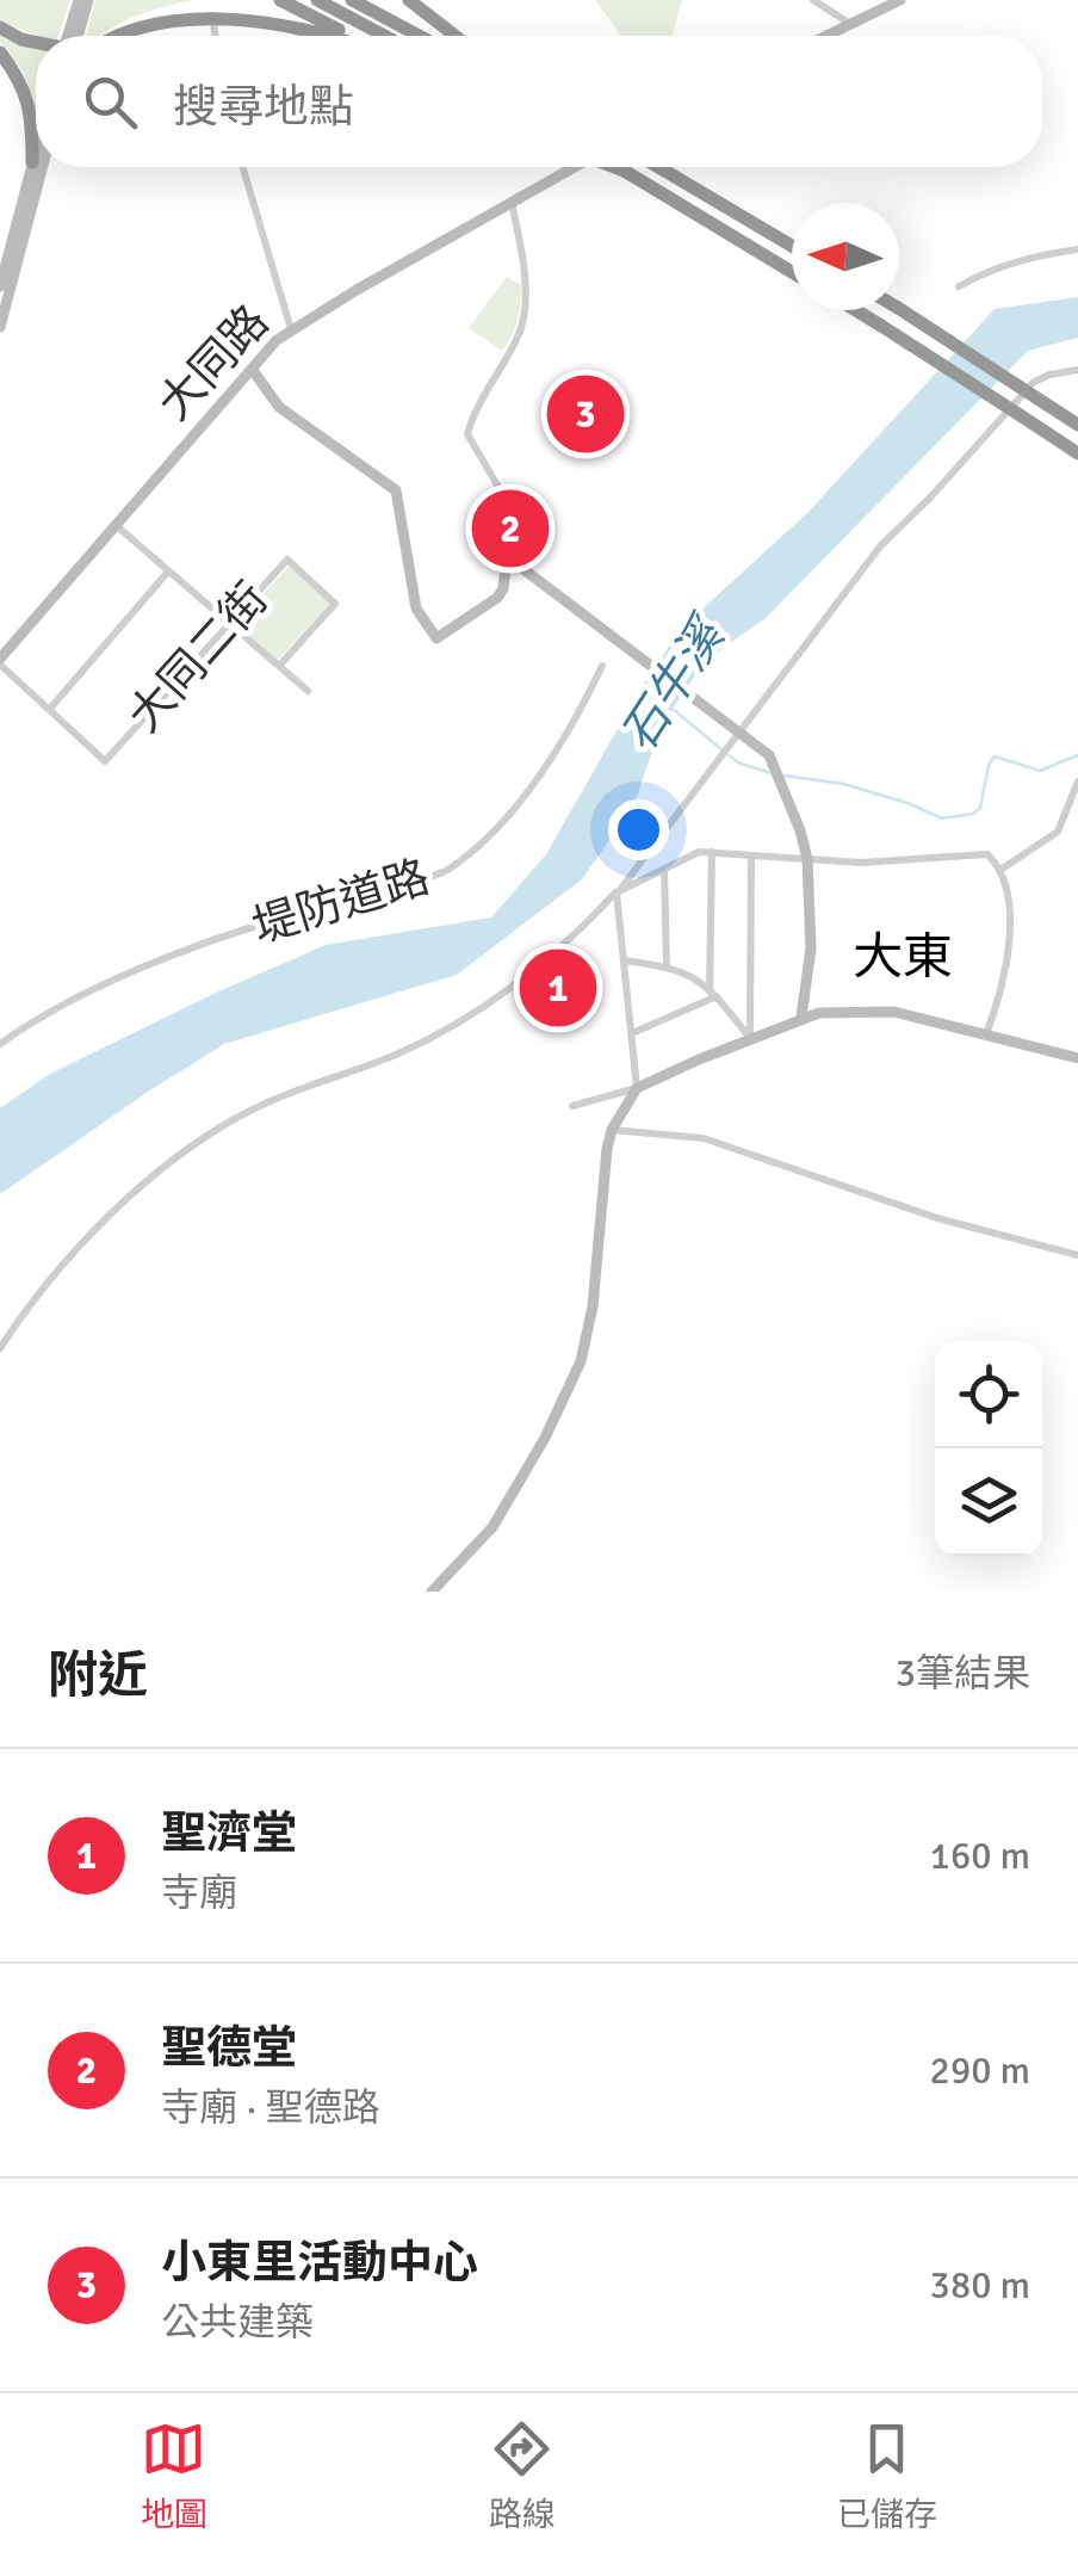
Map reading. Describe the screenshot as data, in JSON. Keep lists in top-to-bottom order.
{
  "streets": {
    "street": ["大同路", "大同二街", "堤防道路"]
  },
  "crossings": [
    ["大同路", "大同二街"]
  ],
  "districts": ["大東"],
  "water": ["石牛溪"],
  "north": "left",
  "page": {
    "search": "搜尋地點",
    "pins": ["3", "2", "1"],
    "heading": ["附近", "3筆結果"],
    "list": [
      {
        "mark": "1",
        "name": "聖濟堂",
        "note": "寺廟",
        "value": "160 m"
      },
      {
        "mark": "2",
        "name": "聖德堂",
        "note": "寺廟 · 聖德路",
        "value": "290 m"
      },
      {
        "mark": "3",
        "name": "小東里活動中心",
        "note": "公共建築",
        "value": "380 m"
      }
    ],
    "nav": ["地圖", "路線", "已儲存"]
  }
}
